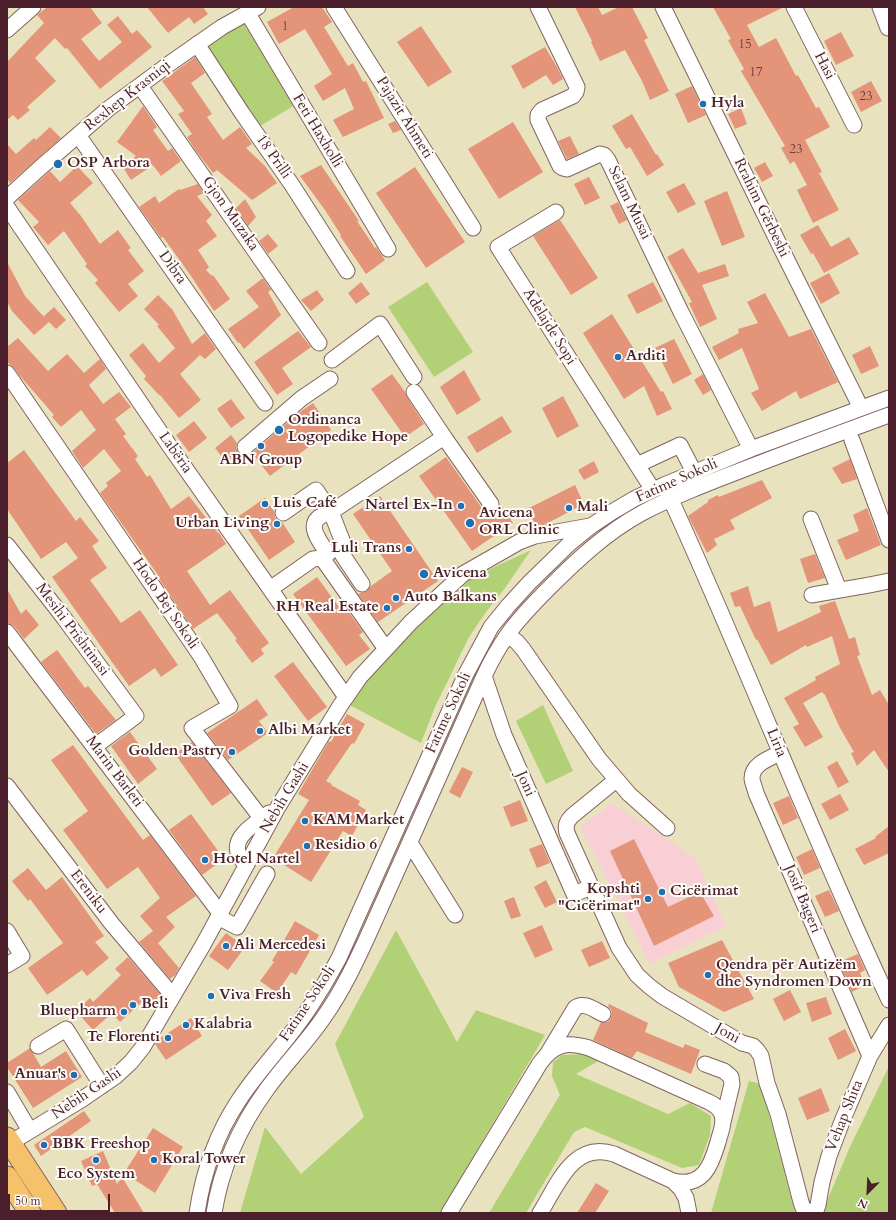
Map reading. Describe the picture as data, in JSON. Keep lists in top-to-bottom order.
{
  "streets": {
    "street": [
      "Hasi",
      "Rexhep Krasniqi",
      "Pajazit Ahmeti",
      "Feti Haxholli",
      "18 Prilli",
      "Selam Musai",
      "Rrahim Gërbeshi",
      "Gjon Muzaka",
      "Dibra",
      "Adelajde Sopi",
      "Labëria",
      "Fatime Sokoli",
      "Hodo Bej Sokoli",
      "Mesihi Prishtinasi",
      "Liria",
      "Marin Barleti",
      "Joni",
      "Nebih Gashi",
      "Ereniku",
      "Josif Bageri",
      "Vehap Shita"
    ]
  },
  "crossings": [
    ["Rexhep Krasniqi", "Feti Haxholli"],
    ["Rexhep Krasniqi", "18 Prilli"],
    ["Rexhep Krasniqi", "Gjon Muzaka"],
    ["Rexhep Krasniqi", "Dibra"],
    ["Selam Musai", "Fatime Sokoli"],
    ["Rrahim Gërbeshi", "Fatime Sokoli"],
    ["Adelajde Sopi", "Fatime Sokoli"],
    ["Adelajde Sopi", "Liria"],
    ["Labëria", "Nebih Gashi"],
    ["Fatime Sokoli", "Liria"],
    ["Fatime Sokoli", "Joni"],
    ["Fatime Sokoli", "Nebih Gashi"],
    ["Mesihi Prishtinasi", "Marin Barleti"],
    ["Liria", "Josif Bageri"],
    ["Marin Barleti", "Nebih Gashi"],
    ["Nebih Gashi", "Ereniku"],
    ["Josif Bageri", "Vehap Shita"]
  ],
  "places": [
    "Hyla",
    "OSP Arbora",
    "Arditi",
    "Ordinanca Logopedike Hope",
    "ABN Group",
    "Luis Café",
    "Nartel Ex-In",
    "Mali",
    "Avicena ORL Clinic",
    "Urban Living",
    "Luli Trans",
    "Avicena",
    "Auto Balkans",
    "RH Real Estate",
    "Albi Market",
    "Golden Pastry",
    "KAM Market",
    "Residio 6",
    "Hotel Nartel",
    "Cicërimat",
    "Kopshti \"Cicërimat\"",
    "Ali Mercedesi",
    "Qendra për Autizëm dhe Syndromen Down",
    "Viva Fresh",
    "Beli",
    "Bluepharm",
    "Kalabria",
    "Te Florenti",
    "Anuar's",
    "BBK Freeshop",
    "Eco System",
    "Koral Tower"
  ],
  "house_numbers": [
    "1",
    "15",
    "17",
    "23",
    "23"
  ],
  "scale_bar": "50 m",
  "north": "bottom left"
}
